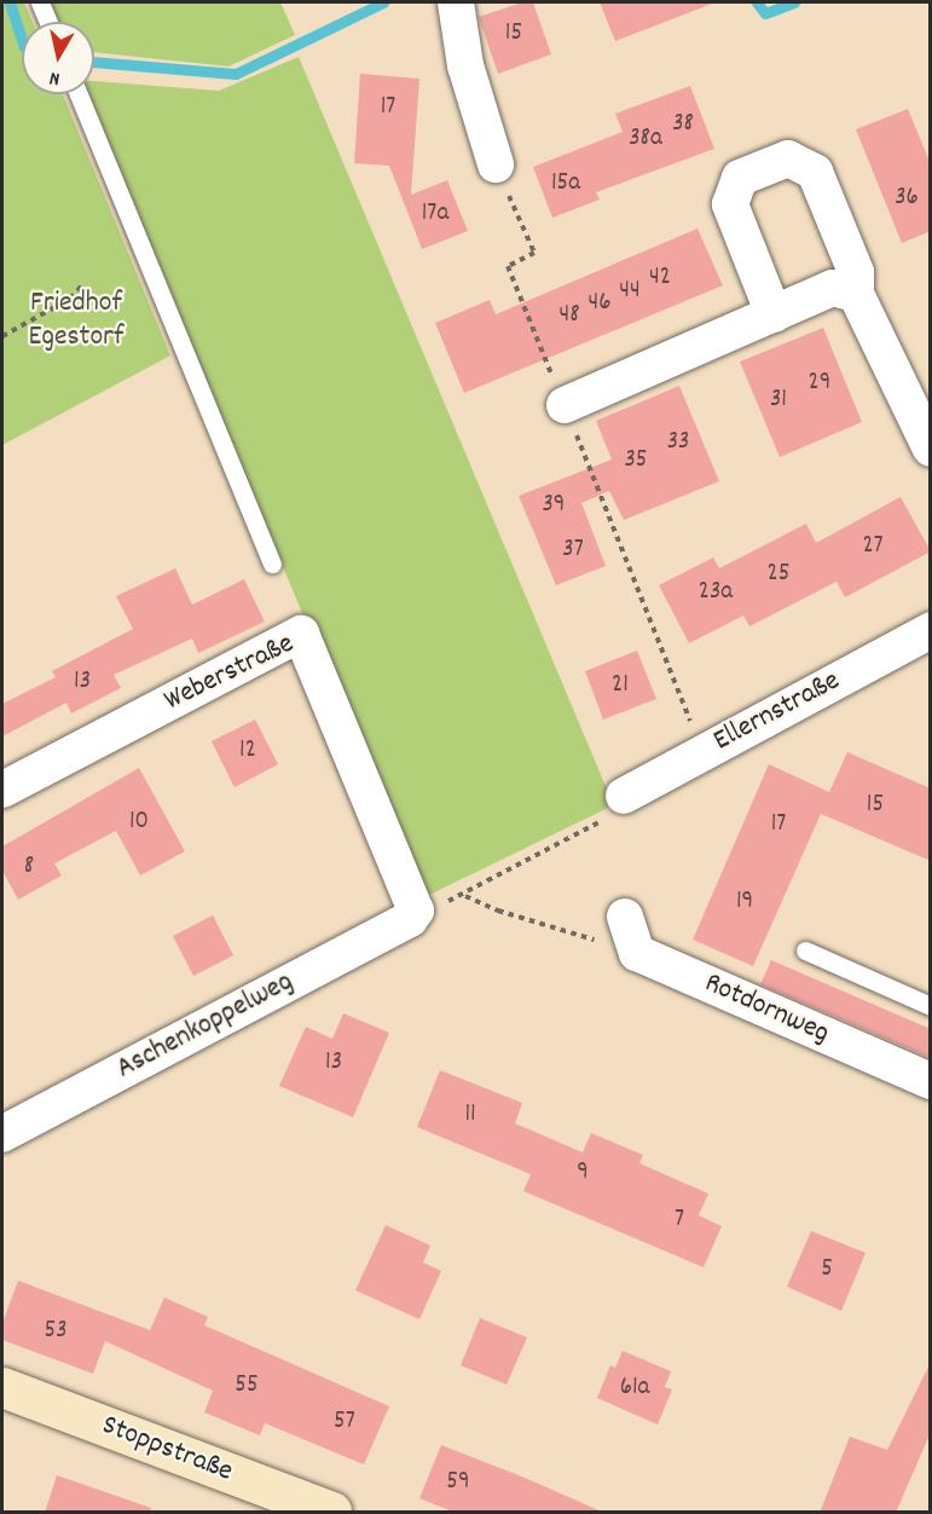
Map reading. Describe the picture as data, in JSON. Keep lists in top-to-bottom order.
{
  "streets": {
    "main road": ["Stoppstraße"],
    "street": [
      "Weberstraße",
      "Ellernstraße",
      "Rotdornweg",
      "Aschenkoppelweg"
    ]
  },
  "crossings": [
    ["Weberstraße", "Aschenkoppelweg"]
  ],
  "parks": ["Friedhof Egestorf"],
  "house_numbers": [
    "15",
    "17",
    "38",
    "38a",
    "15a",
    "36",
    "17a",
    "42",
    "44",
    "46",
    "48",
    "29",
    "31",
    "33",
    "35",
    "39",
    "27",
    "37",
    "25",
    "23a",
    "13",
    "21",
    "12",
    "15",
    "10",
    "17",
    "8",
    "19",
    "13",
    "11",
    "9",
    "7",
    "5",
    "53",
    "55",
    "61a",
    "57",
    "59"
  ],
  "north": "bottom"
}
